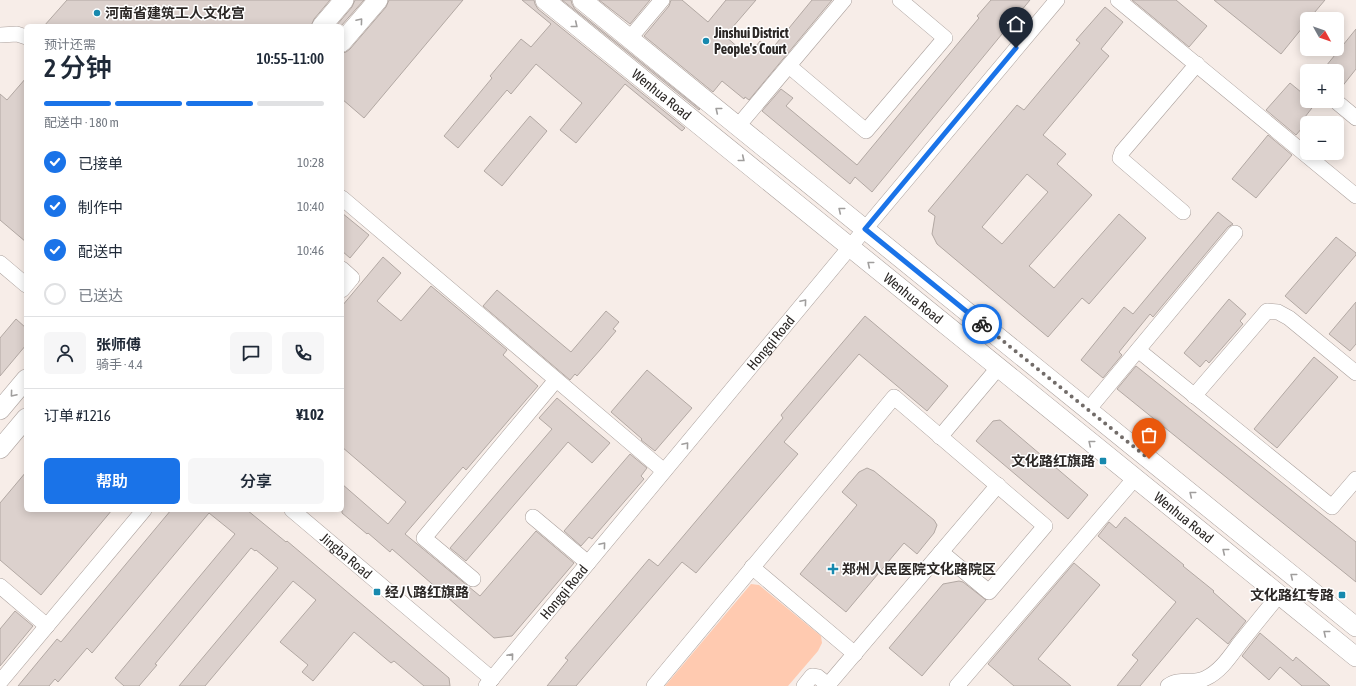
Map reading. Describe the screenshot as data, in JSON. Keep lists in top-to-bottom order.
{
  "streets": {
    "main road": ["Wenhua Road"],
    "street": ["Hongqi Road", "Jingba Road"]
  },
  "crossings": [
    ["Wenhua Road", "Hongqi Road"],
    ["Hongqi Road", "Jingba Road"]
  ],
  "one_way": ["Hongqi Road"],
  "places": {
    "other": ["河南省建筑工人文化宫", "Jinshui District People's Court"],
    "transit": ["文化路红旗路", "经八路红旗路", "文化路红专路"],
    "health": ["郑州人民医院文化路院区"]
  },
  "north": "bottom right",
  "page": {
    "map_buttons": ["+", "−"],
    "heading": ["2 分钟", "预计还需", "10:55–11:00"],
    "panel": [
      "张师傅",
      "骑手 · 4.4",
      "订单 #1216",
      "¥102"
    ],
    "bar": "配送中 · 180 m",
    "list": [
      ["已接单", "10:28"],
      ["制作中", "10:40"],
      ["配送中", "10:46"],
      "已送达"
    ],
    "buttons": ["帮助", "分享"]
  }
}
